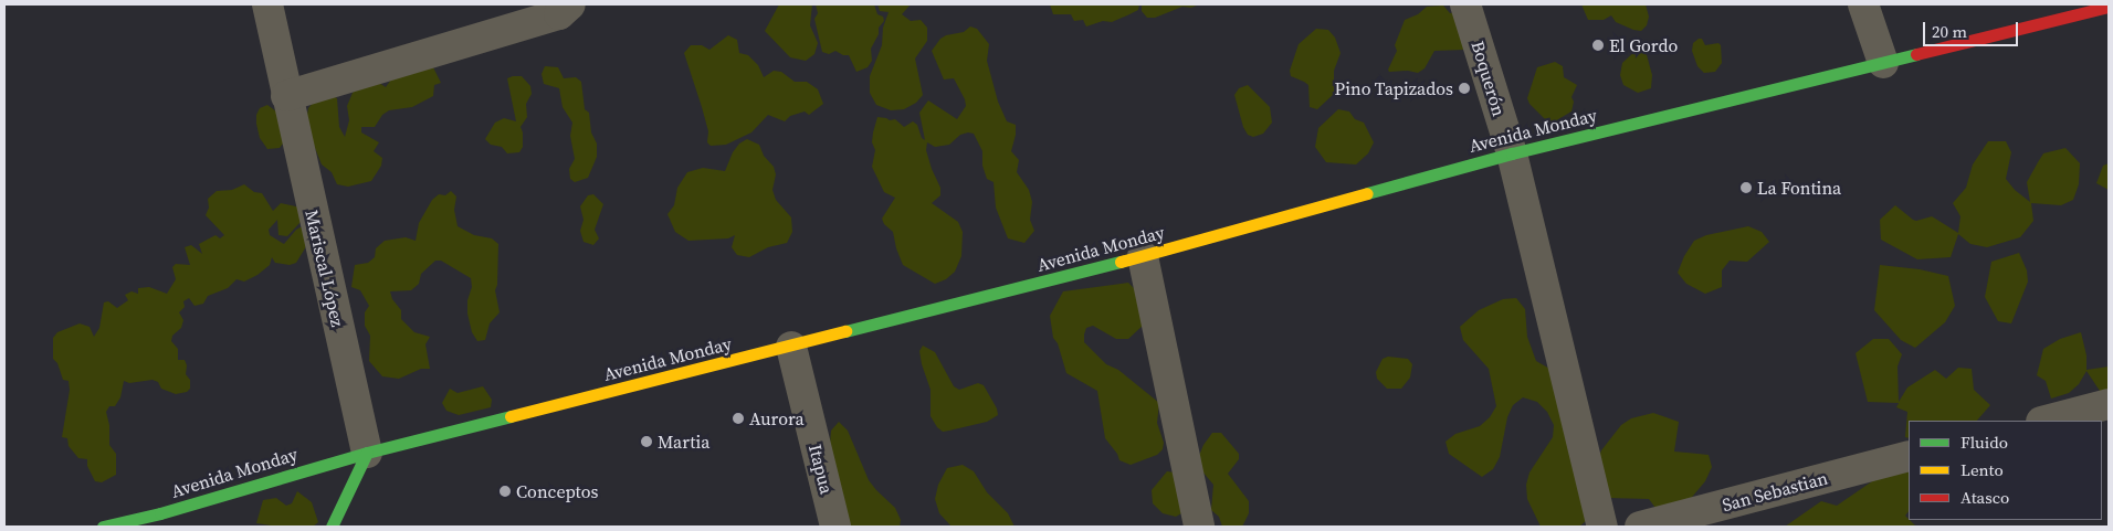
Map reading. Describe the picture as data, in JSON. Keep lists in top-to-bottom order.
{
  "streets": {
    "main road": ["Avenida Monday"],
    "street": [
      "Boquerón",
      "Mariscal López",
      "Itapua",
      "San Sebastian"
    ]
  },
  "crossings": [
    ["Boquerón", "Avenida Monday"],
    ["Avenida Monday", "Mariscal López"],
    ["Avenida Monday", "Itapua"]
  ],
  "places": [
    "El Gordo",
    "Pino Tapizados",
    "La Fontina",
    "Aurora",
    "Martia",
    "Conceptos"
  ],
  "legend": ["Fluido", "Lento", "Atasco"],
  "scale_bar": "20 m"
}
